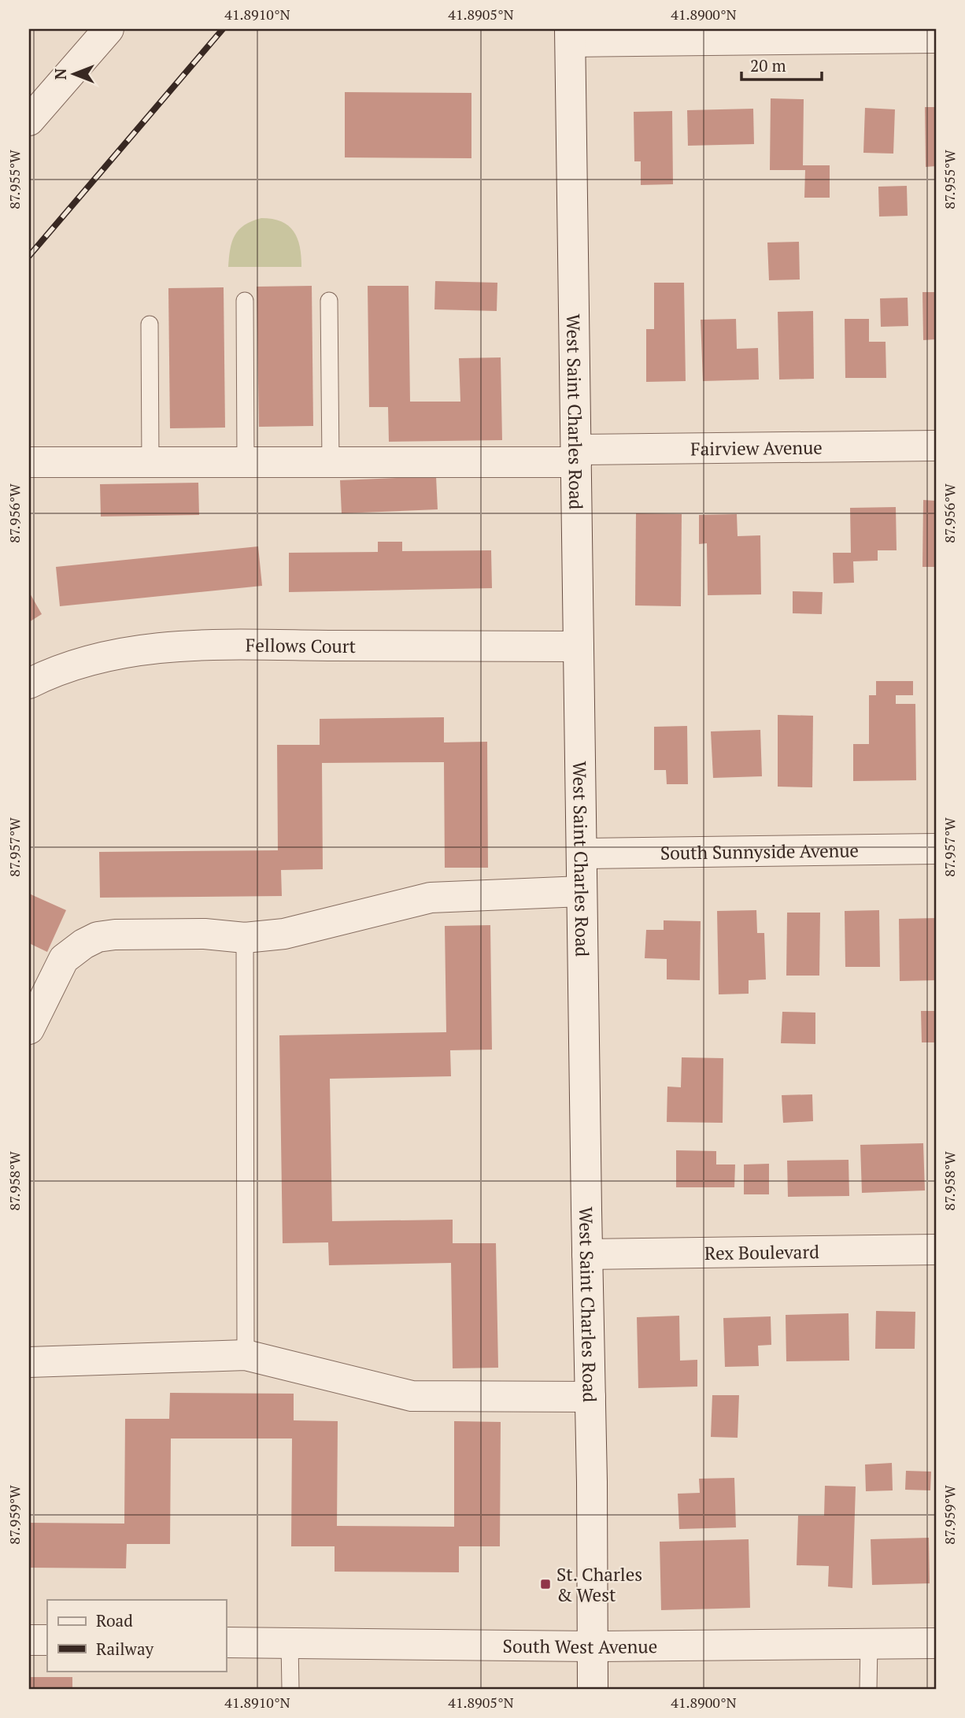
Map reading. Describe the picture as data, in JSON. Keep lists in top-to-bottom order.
{
  "streets": {
    "street": [
      "West Saint Charles Road",
      "Fairview Avenue",
      "Fellows Court",
      "South Sunnyside Avenue",
      "Rex Boulevard",
      "South West Avenue"
    ]
  },
  "crossings": [
    ["West Saint Charles Road", "Fairview Avenue"],
    ["West Saint Charles Road", "Fellows Court"],
    ["West Saint Charles Road", "South Sunnyside Avenue"],
    ["West Saint Charles Road", "Rex Boulevard"],
    ["West Saint Charles Road", "South West Avenue"]
  ],
  "places": {
    "transit": ["St. Charles & West"]
  },
  "legend": ["Road", "Railway"],
  "scale_bar": "20 m",
  "north": "left",
  "coordinates": [
    "41.8910°N",
    "41.8905°N",
    "41.8900°N",
    "87.955°W",
    "87.956°W",
    "87.957°W",
    "87.958°W",
    "87.959°W"
  ]
}
